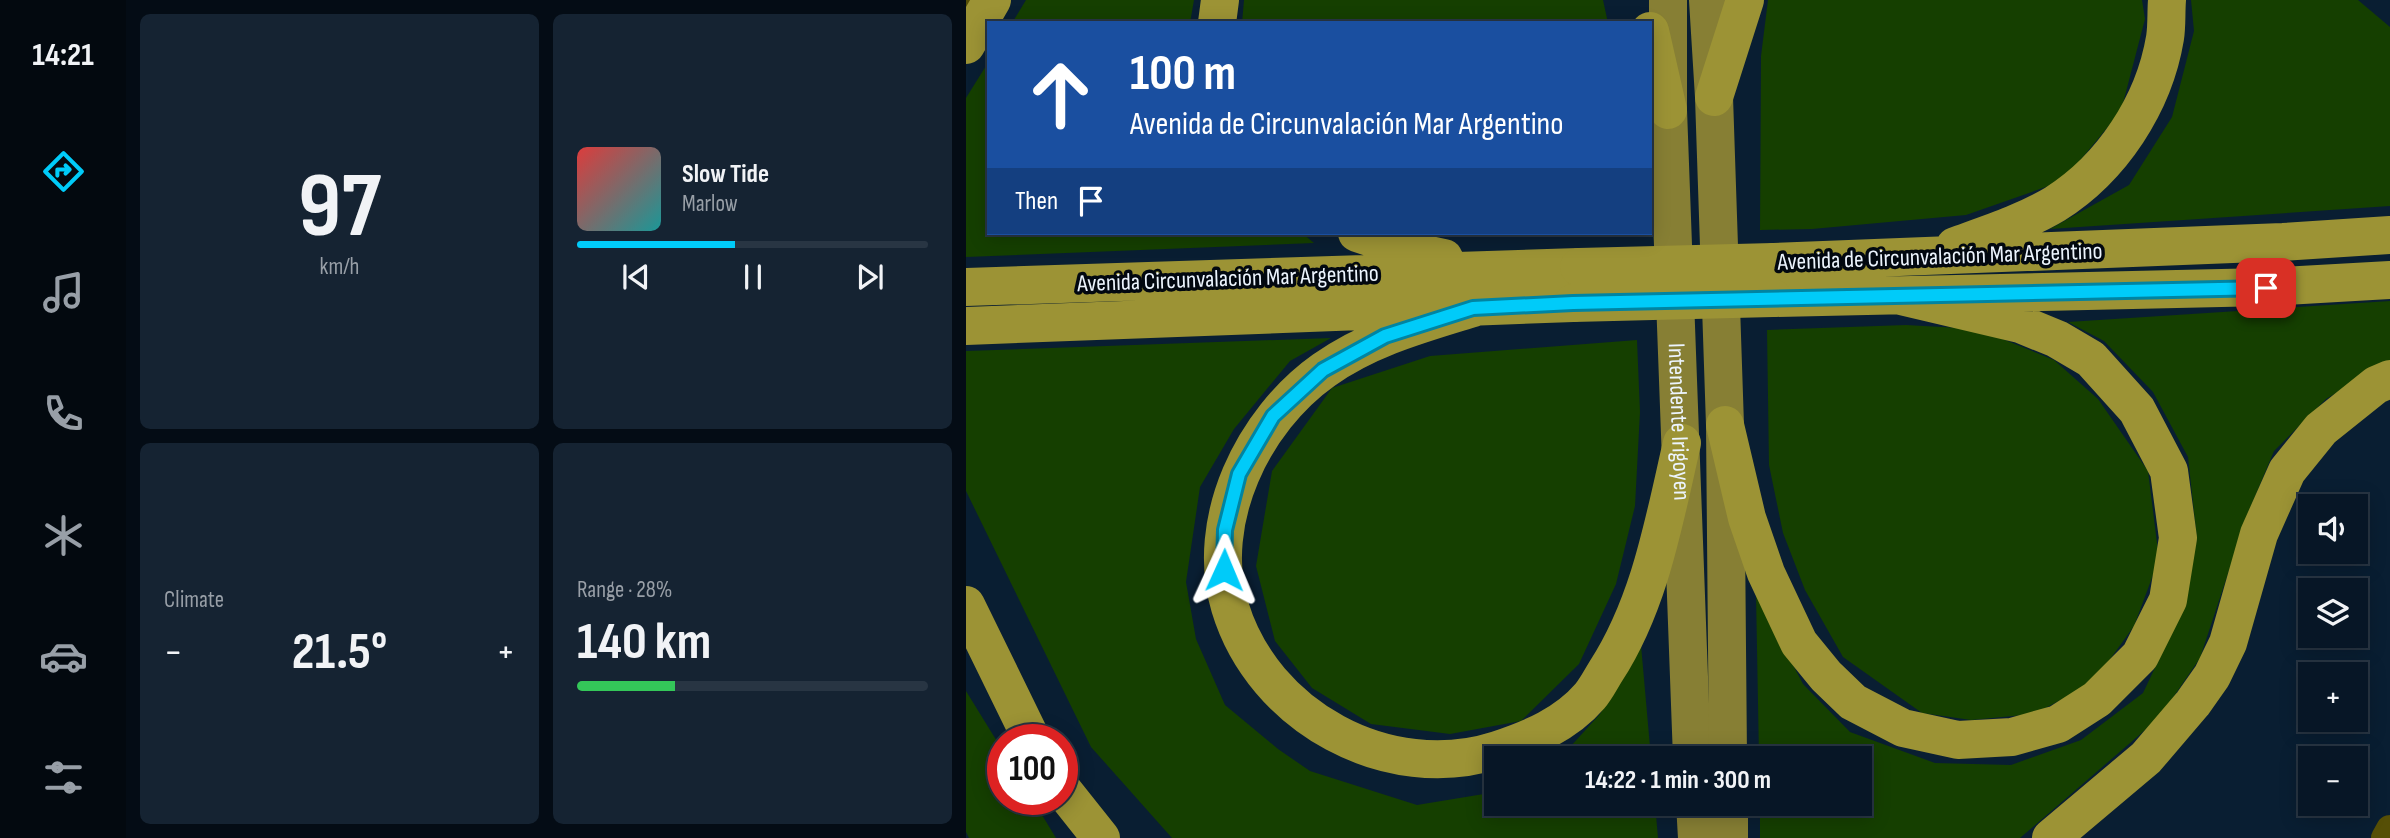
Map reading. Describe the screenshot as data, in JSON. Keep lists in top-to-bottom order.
{
  "streets": {
    "highway": ["Avenida de Circunvalación Mar Argentino", "Avenida Circunvalación Mar Argentino"],
    "main road": ["Intendente Irigoyen"]
  },
  "crossings": [
    ["Avenida de Circunvalación Mar Argentino", "Avenida Circunvalación Mar Argentino"]
  ],
  "page": {
    "tabs": "14:21",
    "tile": [
      ["97", "km/h"],
      "Climate",
      ["Range · 28%", "140 km"]
    ],
    "turn": ["100 m", "Avenida de Circunvalación Mar Argentino"],
    "song": ["Slow Tide", "Marlow"],
    "then": "Then",
    "map_buttons": ["+", "−"],
    "heat": ["−", "21.5°", "+"],
    "limit": "100",
    "trip": "14:22 · 1 min · 300 m"
  }
}
